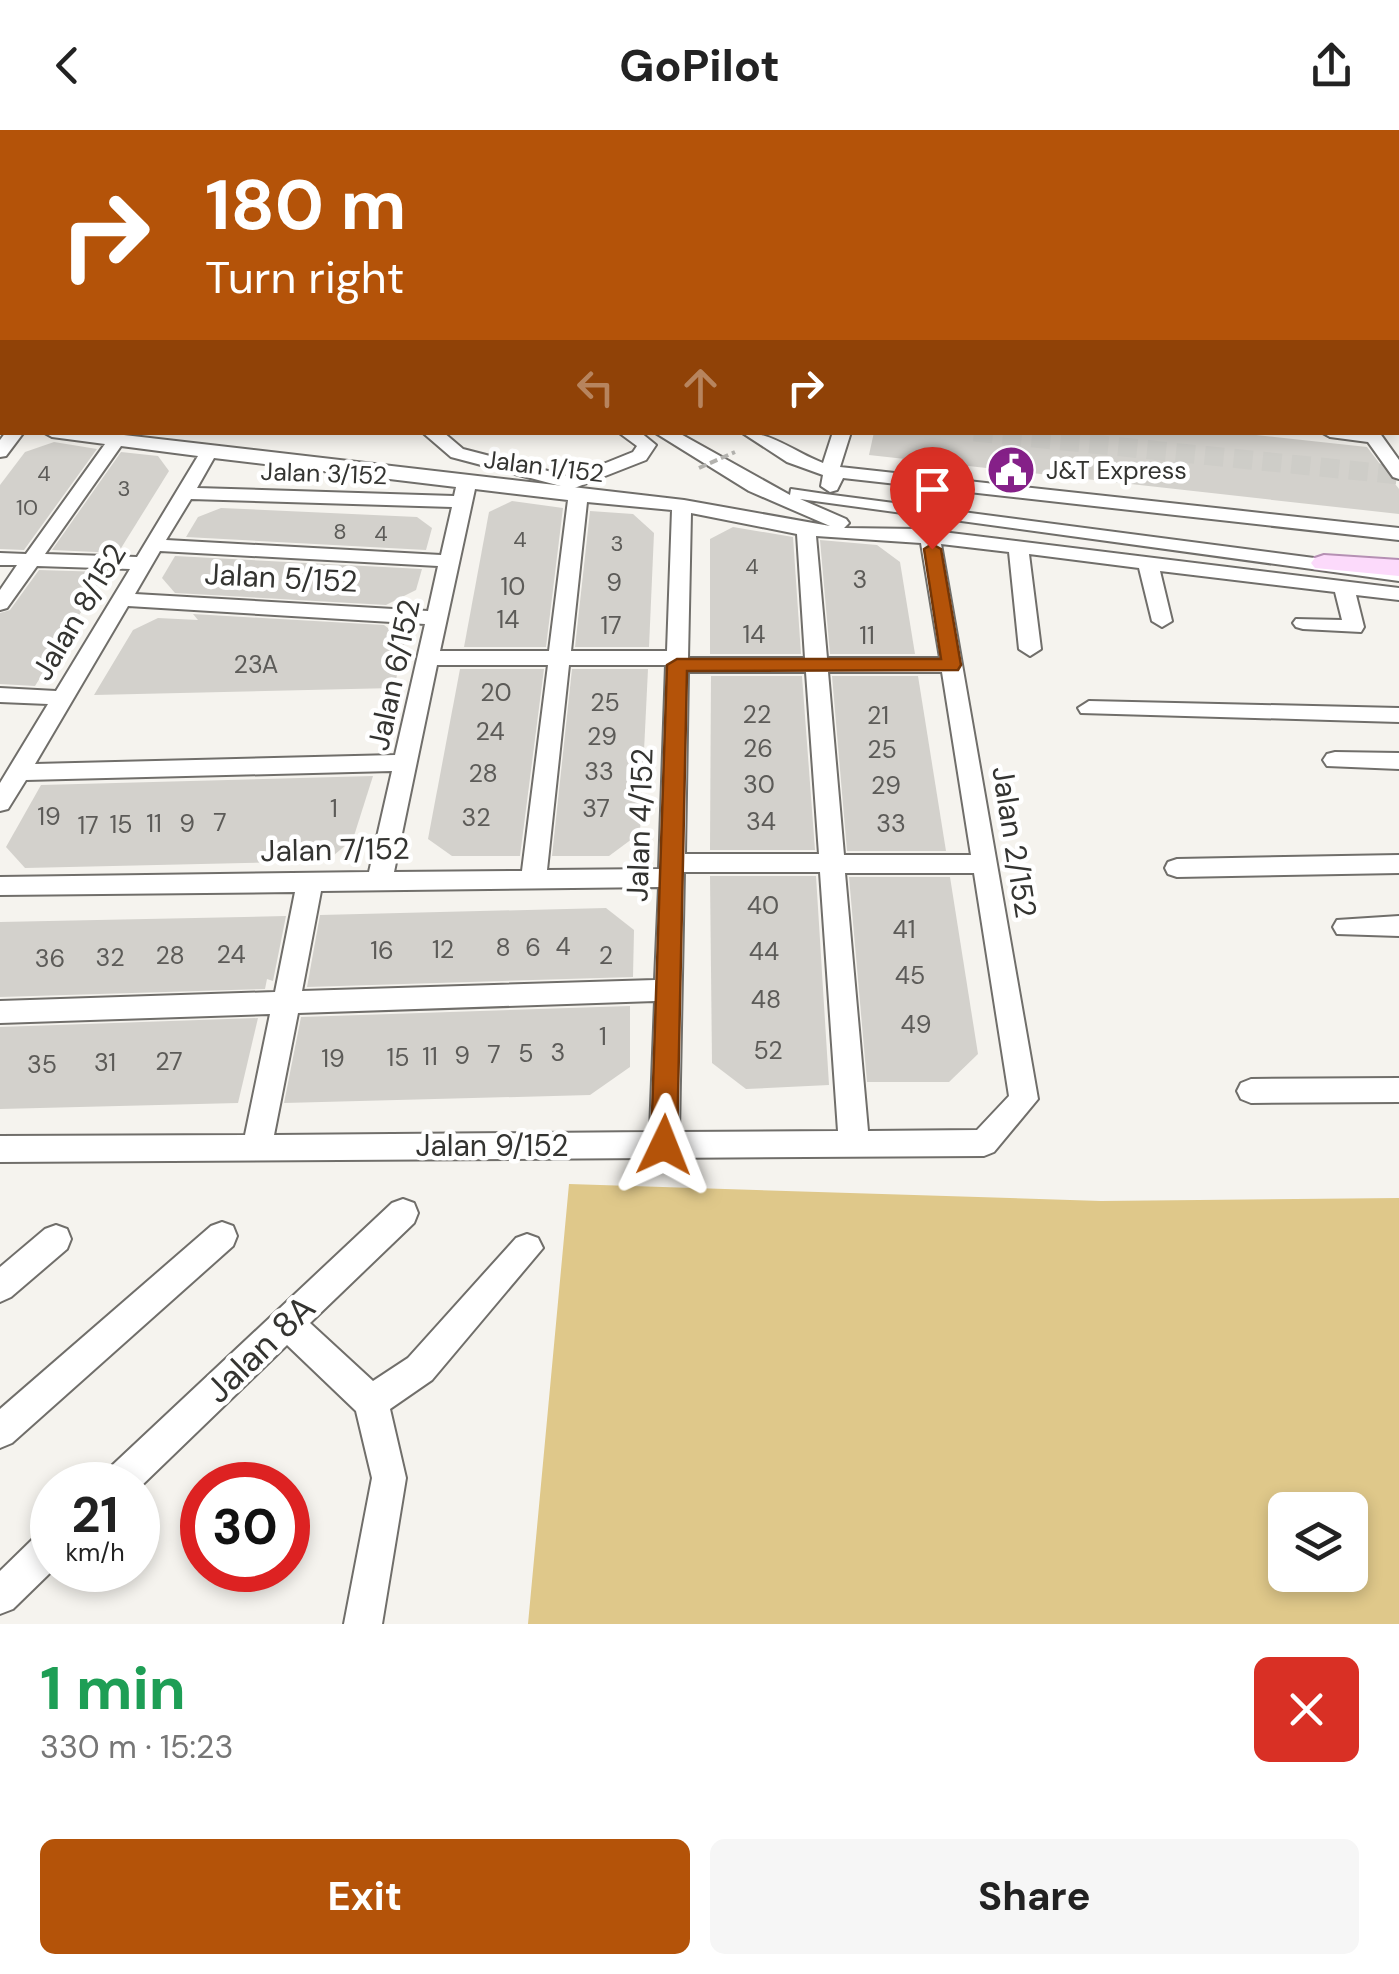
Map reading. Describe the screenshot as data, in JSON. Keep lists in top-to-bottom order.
{
  "streets": {
    "street": [
      "Jalan 1/152",
      "Jalan 3/152",
      "Jalan 5/152",
      "Jalan 8/152",
      "Jalan 6/152",
      "Jalan 4/152",
      "Jalan 2/152",
      "Jalan 7/152",
      "Jalan 9/152",
      "Jalan 8A"
    ]
  },
  "crossings": [
    ["Jalan 1/152", "Jalan 3/152"],
    ["Jalan 1/152", "Jalan 8/152"],
    ["Jalan 1/152", "Jalan 6/152"],
    ["Jalan 1/152", "Jalan 4/152"],
    ["Jalan 3/152", "Jalan 8/152"],
    ["Jalan 3/152", "Jalan 6/152"],
    ["Jalan 5/152", "Jalan 8/152"],
    ["Jalan 5/152", "Jalan 6/152"],
    ["Jalan 6/152", "Jalan 7/152"],
    ["Jalan 4/152", "Jalan 7/152"],
    ["Jalan 4/152", "Jalan 9/152"],
    ["Jalan 2/152", "Jalan 7/152"],
    ["Jalan 2/152", "Jalan 9/152"]
  ],
  "places": {
    "public building": ["J&T Express"]
  },
  "house_numbers": [
    "4",
    "3",
    "10",
    "8",
    "4",
    "4",
    "3",
    "4",
    "3",
    "9",
    "10",
    "14",
    "17",
    "14",
    "11",
    "23A",
    "20",
    "25",
    "22",
    "21",
    "24",
    "29",
    "26",
    "25",
    "33",
    "28",
    "30",
    "29",
    "1",
    "37",
    "19",
    "32",
    "34",
    "7",
    "11",
    "9",
    "33",
    "15",
    "17",
    "40",
    "41",
    "4",
    "8",
    "6",
    "12",
    "16",
    "44",
    "24",
    "28",
    "2",
    "32",
    "36",
    "45",
    "48",
    "49",
    "1",
    "52",
    "3",
    "5",
    "7",
    "9",
    "11",
    "15",
    "19",
    "27",
    "31",
    "35"
  ],
  "page": {
    "header": "GoPilot",
    "turn": ["180 m", "Turn right"],
    "speed": "21 km/h",
    "limit": "30",
    "heading": ["1 min", "330 m · 15:23"],
    "buttons": ["Exit", "Share"]
  }
}
